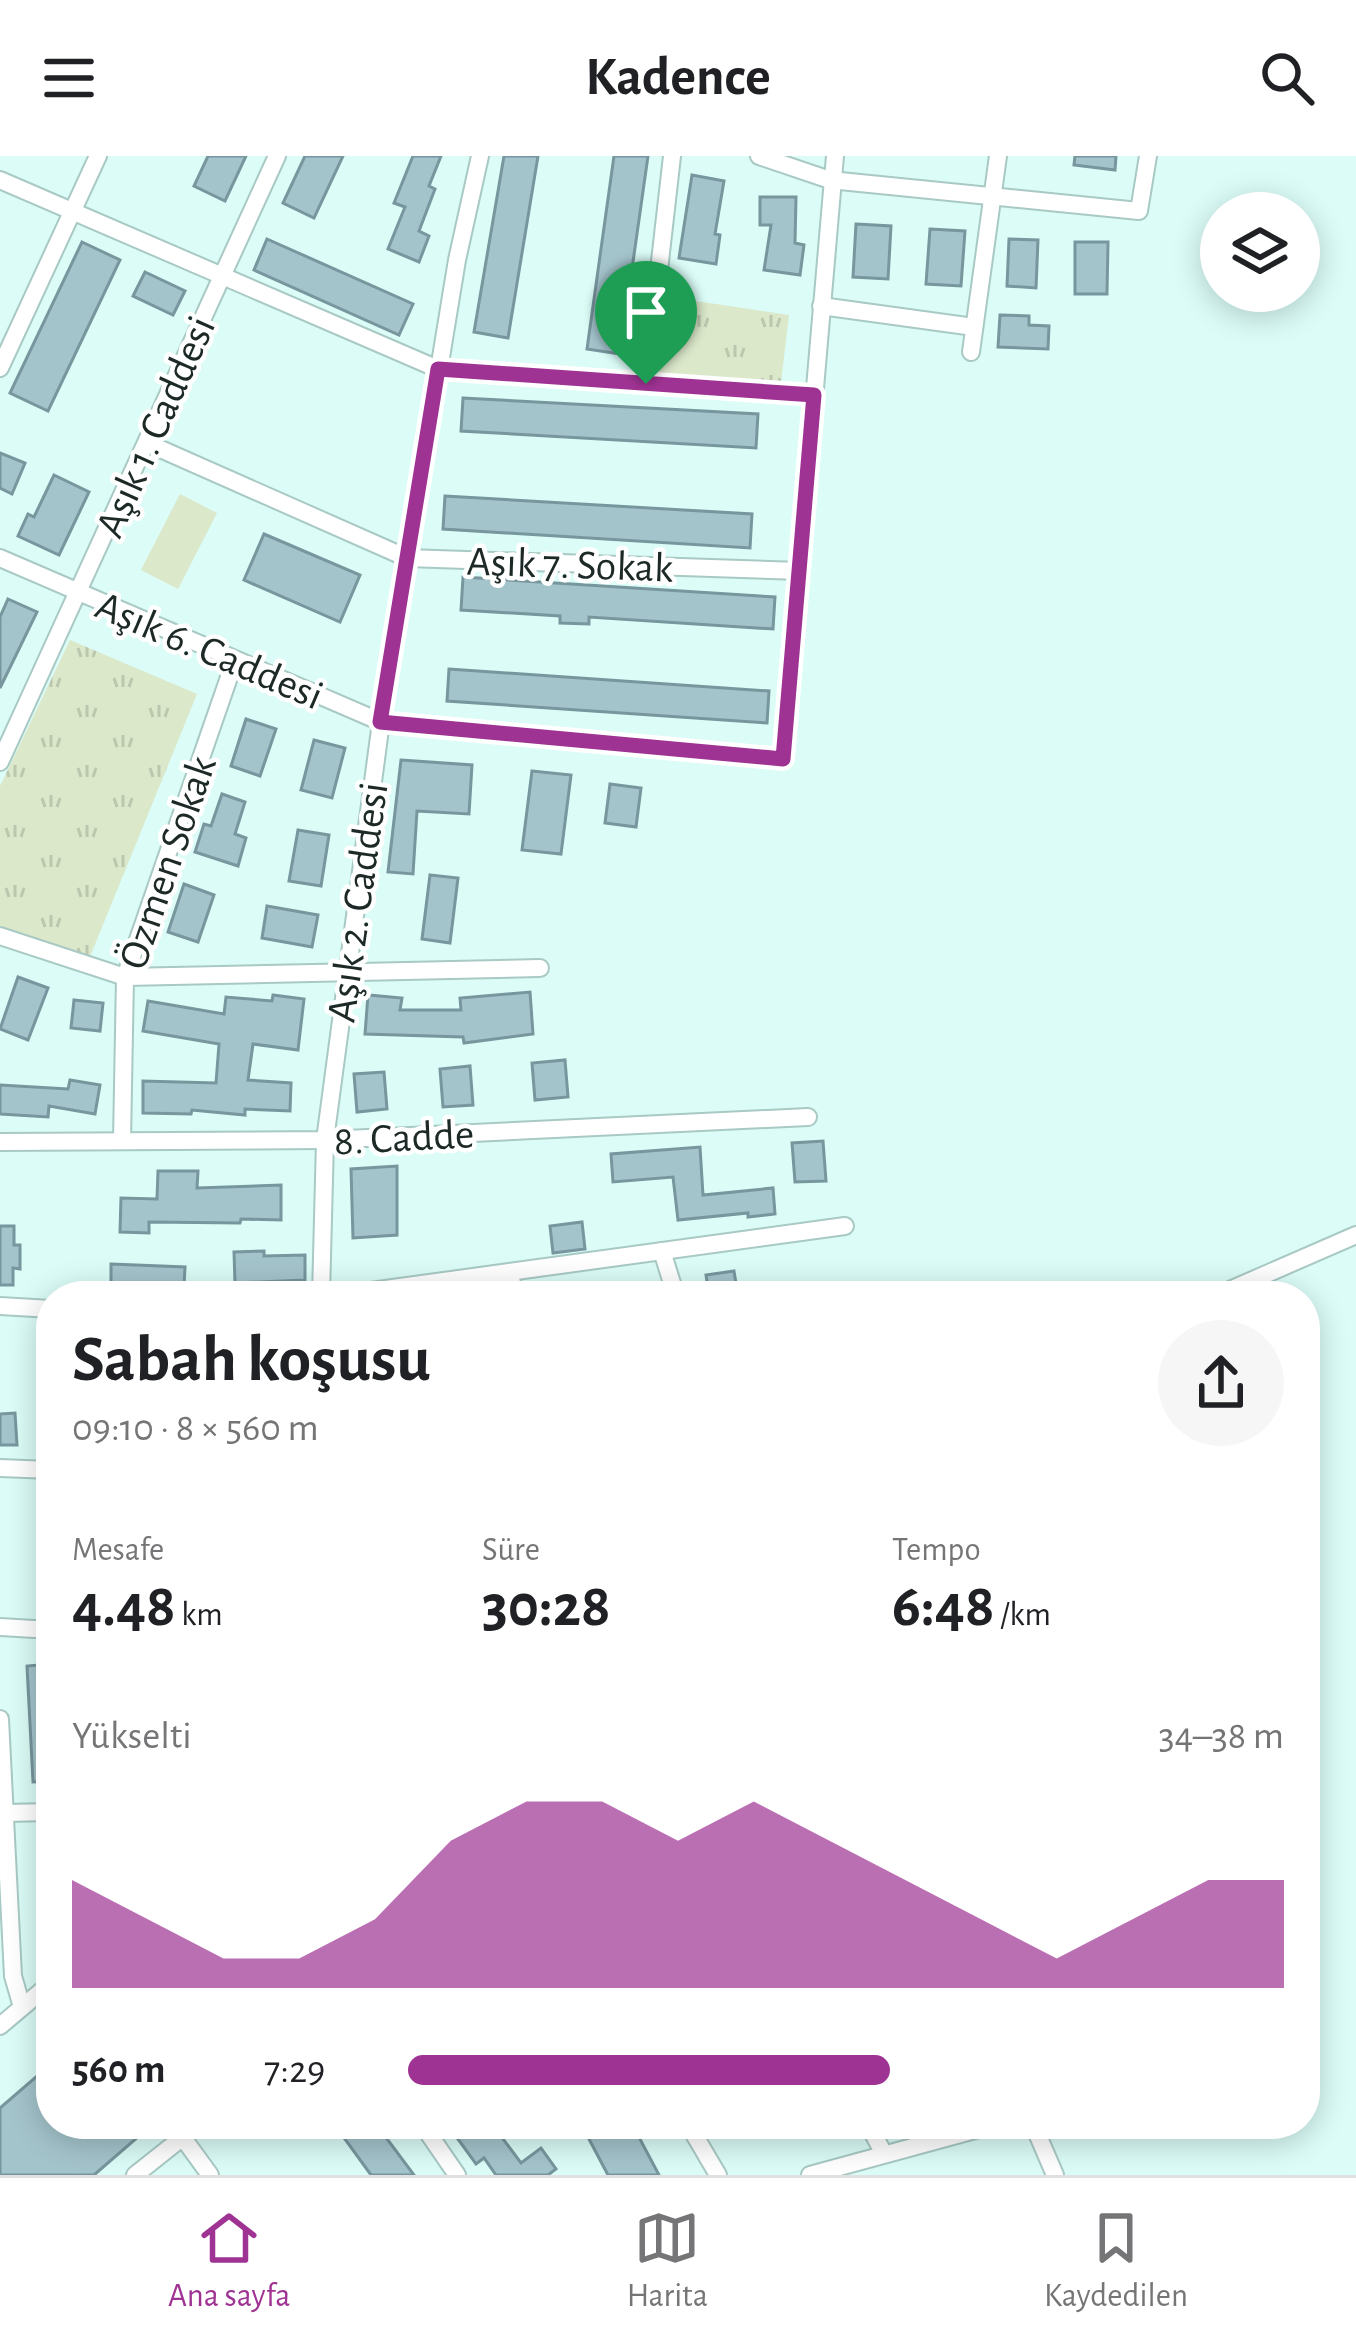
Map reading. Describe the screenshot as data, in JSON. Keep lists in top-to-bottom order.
{
  "streets": {
    "street": [
      "Aşık 1. Caddesi",
      "Aşık 7. Sokak",
      "Aşık 6. Caddesi",
      "Özmen Sokak",
      "Aşık 2. Caddesi",
      "8. Cadde"
    ]
  },
  "crossings": [
    ["Aşık 1. Caddesi", "Aşık 7. Sokak"],
    ["Aşık 1. Caddesi", "Aşık 6. Caddesi"],
    ["Aşık 7. Sokak", "Aşık 6. Caddesi"],
    ["Aşık 7. Sokak", "Aşık 2. Caddesi"],
    ["Aşık 6. Caddesi", "Özmen Sokak"],
    ["Aşık 6. Caddesi", "Aşık 2. Caddesi"],
    ["Özmen Sokak", "8. Cadde"],
    ["Aşık 2. Caddesi", "8. Cadde"]
  ],
  "page": {
    "header": "Kadence",
    "heading": ["Sabah koşusu", "09:10 · 8 × 560 m"],
    "stats": [
      ["Mesafe", "4.48 km"],
      ["Süre", "30:28"],
      ["Tempo", "6:48 /km"]
    ],
    "chart": ["Yükselti", "34–38 m"],
    "list": [
      {
        "name": "560 m",
        "note": "7:29"
      }
    ],
    "tabs": ["Ana sayfa", "Harita", "Kaydedilen"]
  }
}
